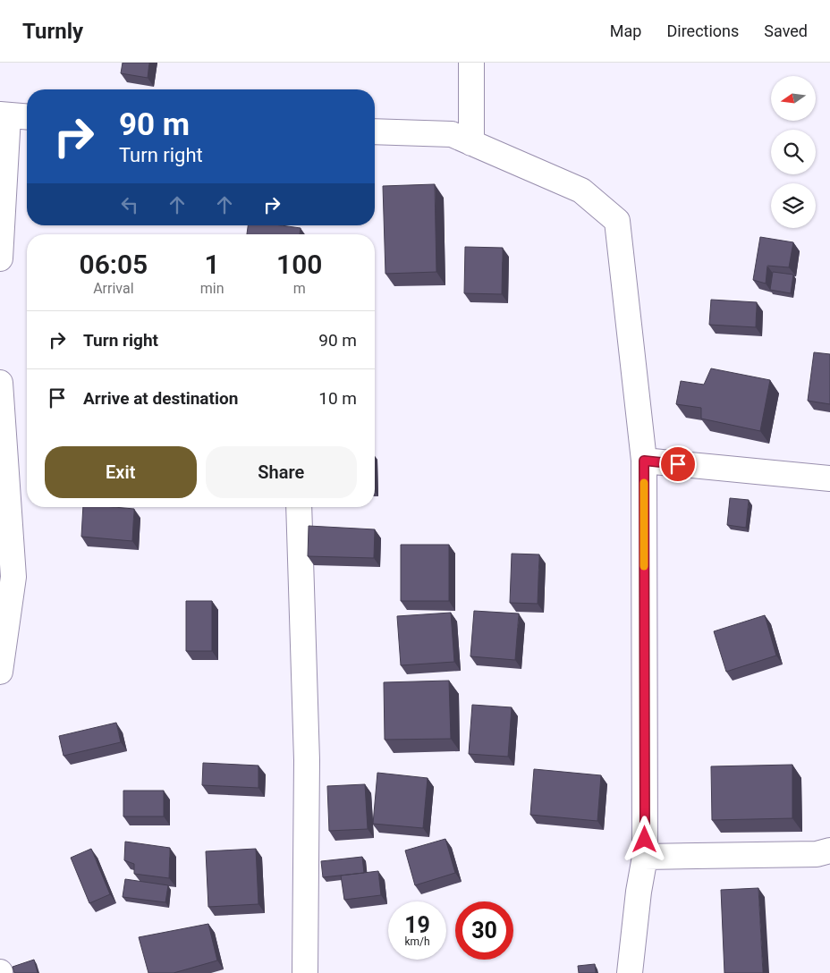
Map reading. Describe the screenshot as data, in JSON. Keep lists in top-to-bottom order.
{
  "north": "left",
  "page": {
    "header": "Turnly",
    "nav": ["Map", "Directions", "Saved"],
    "turn": ["90 m", "Turn right"],
    "eta": [
      "06:05",
      "Arrival",
      "1",
      "min",
      "100",
      "m"
    ],
    "list": [
      {
        "name": "Turn right",
        "value": "90 m"
      },
      {
        "name": "Arrive at destination",
        "value": "10 m"
      }
    ],
    "buttons": ["Exit", "Share"],
    "speed": "19 km/h",
    "limit": "30"
  }
}
